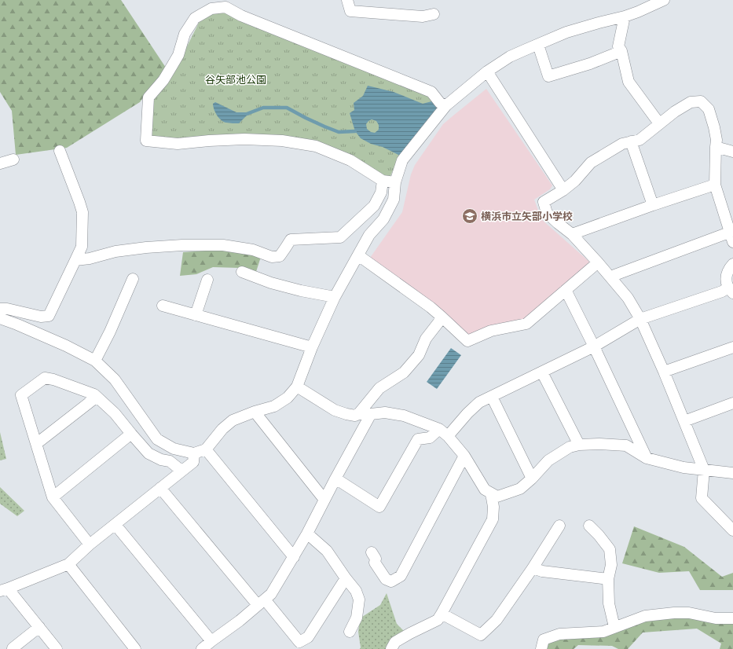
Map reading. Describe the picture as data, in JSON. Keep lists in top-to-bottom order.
{
  "parks": ["谷矢部池公園"],
  "places": {
    "school or university": ["横浜市立矢部小学校"]
  }
}
